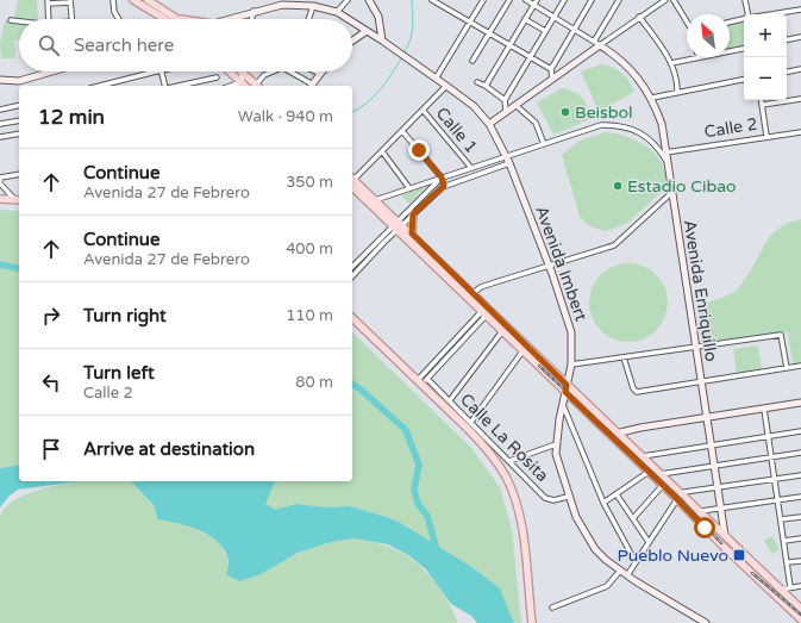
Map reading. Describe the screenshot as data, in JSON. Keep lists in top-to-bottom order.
{
  "streets": {
    "main road": ["Avenida Imbert", "Avenida Enriquillo"],
    "street": ["Calle 2", "Calle 1", "Calle La Rosita"]
  },
  "crossings": [
    ["Calle 2", "Avenida Enriquillo"],
    ["Avenida Imbert", "Calle La Rosita"]
  ],
  "places": {
    "other": ["Beisbol", "Estadio Cibao"],
    "transit": ["Pueblo Nuevo"]
  },
  "north": "top left",
  "page": {
    "map_buttons": ["+", "−"],
    "search": "Search here",
    "heading": ["12 min", "Walk · 940 m"],
    "list": [
      ["Continue", "Avenida 27 de Febrero", "350 m"],
      ["Continue", "Avenida 27 de Febrero", "400 m"],
      ["Turn right", "110 m"],
      ["Turn left", "Calle 2", "80 m"],
      "Arrive at destination"
    ]
  }
}
